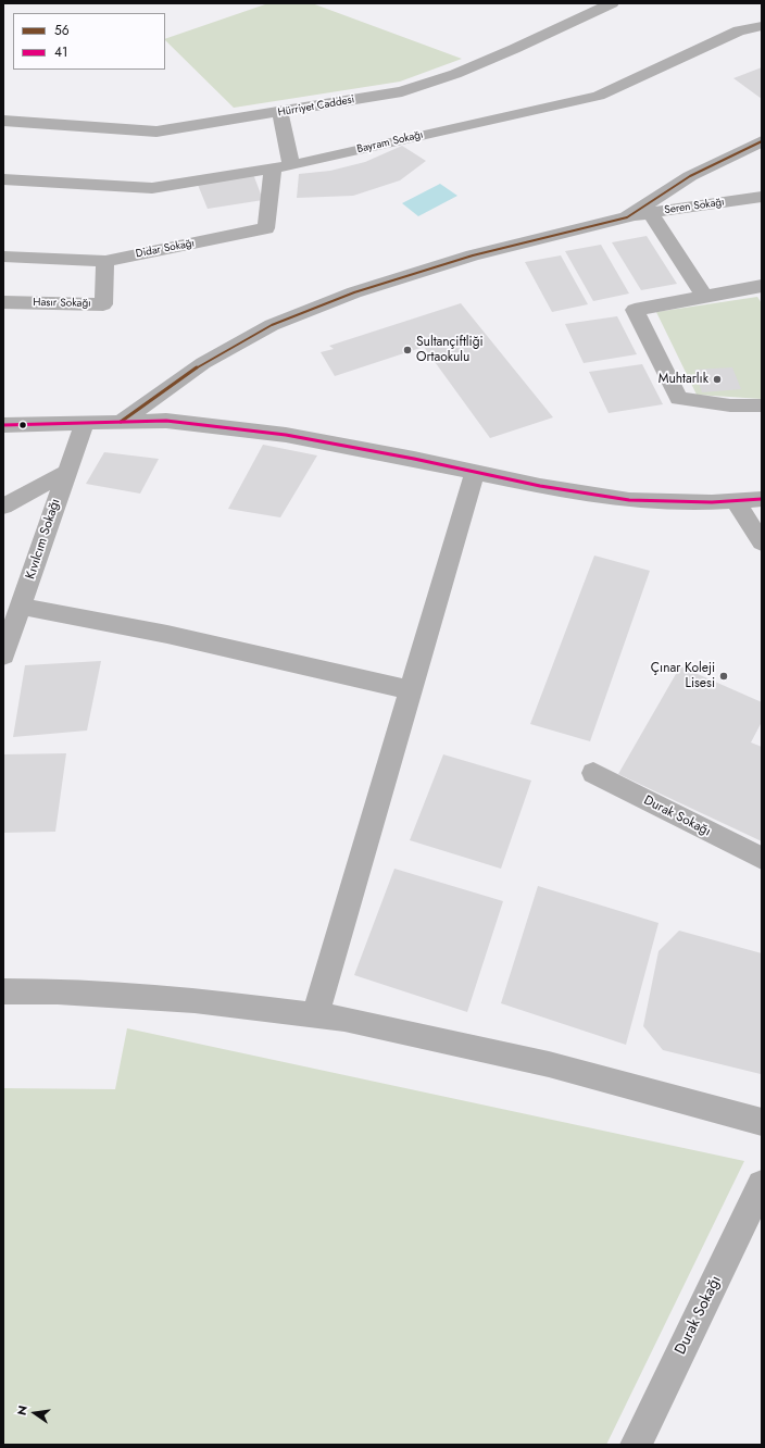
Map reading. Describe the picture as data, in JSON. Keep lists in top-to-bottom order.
{
  "streets": {
    "street": [
      "Hürriyet Caddesi",
      "Bayram Sokağı",
      "Seren Sokağı",
      "Didar Sokağı",
      "Hasır Sokağı",
      "Kıvılcım Sokağı",
      "Durak Sokağı"
    ]
  },
  "crossings": [
    ["Bayram Sokağı", "Didar Sokağı"],
    ["Didar Sokağı", "Hasır Sokağı"]
  ],
  "places": ["Sultançiftliği Ortaokulu", "Muhtarlık", "Çınar Koleji Lisesi"],
  "lines": ["transit line 56", "transit line 41"],
  "legend": ["56", "41"],
  "north": "left"
}
